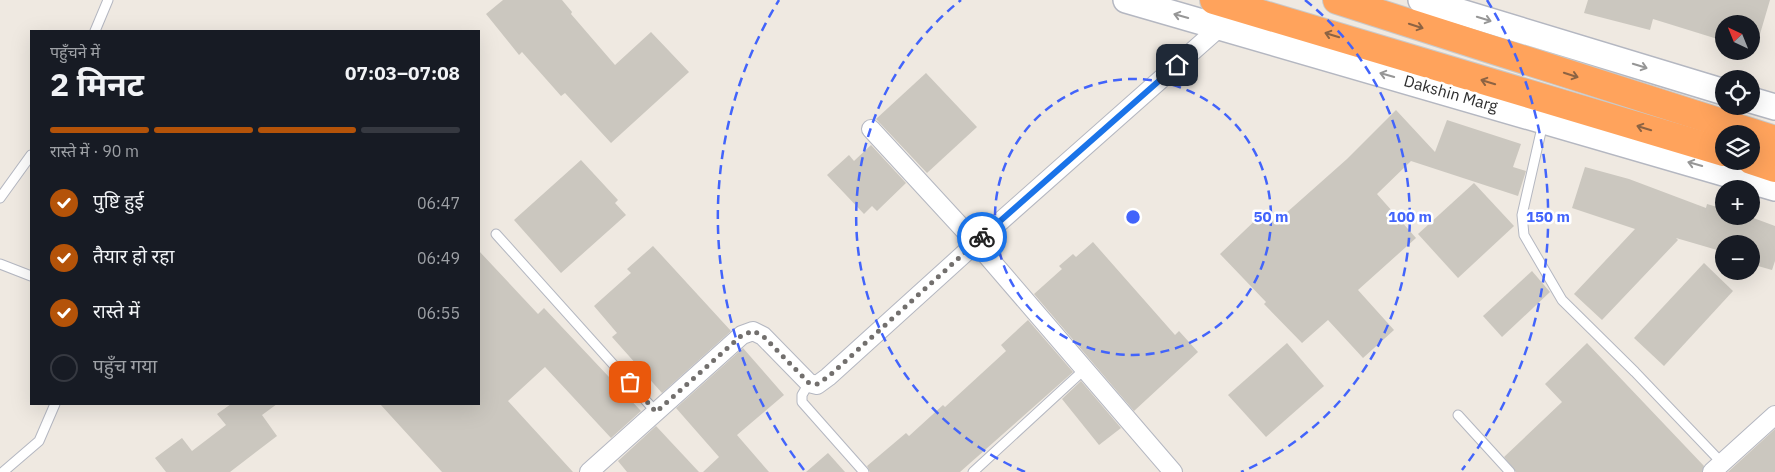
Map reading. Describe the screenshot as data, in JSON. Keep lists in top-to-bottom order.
{
  "streets": {
    "highway": ["Dakshin Marg"]
  },
  "one_way": ["Dakshin Marg"],
  "north": "top left",
  "page": {
    "map_buttons": ["+", "−"],
    "heading": ["2 मिनट", "पहुँचने में", "07:03–07:08"],
    "bar": "रास्ते में · 90 m",
    "list": [
      ["पुष्टि हुई", "06:47"],
      ["तैयार हो रहा", "06:49"],
      ["रास्ते में", "06:55"],
      "पहुँच गया"
    ]
  },
  "rings": ["50 m", "100 m", "150 m"]
}
